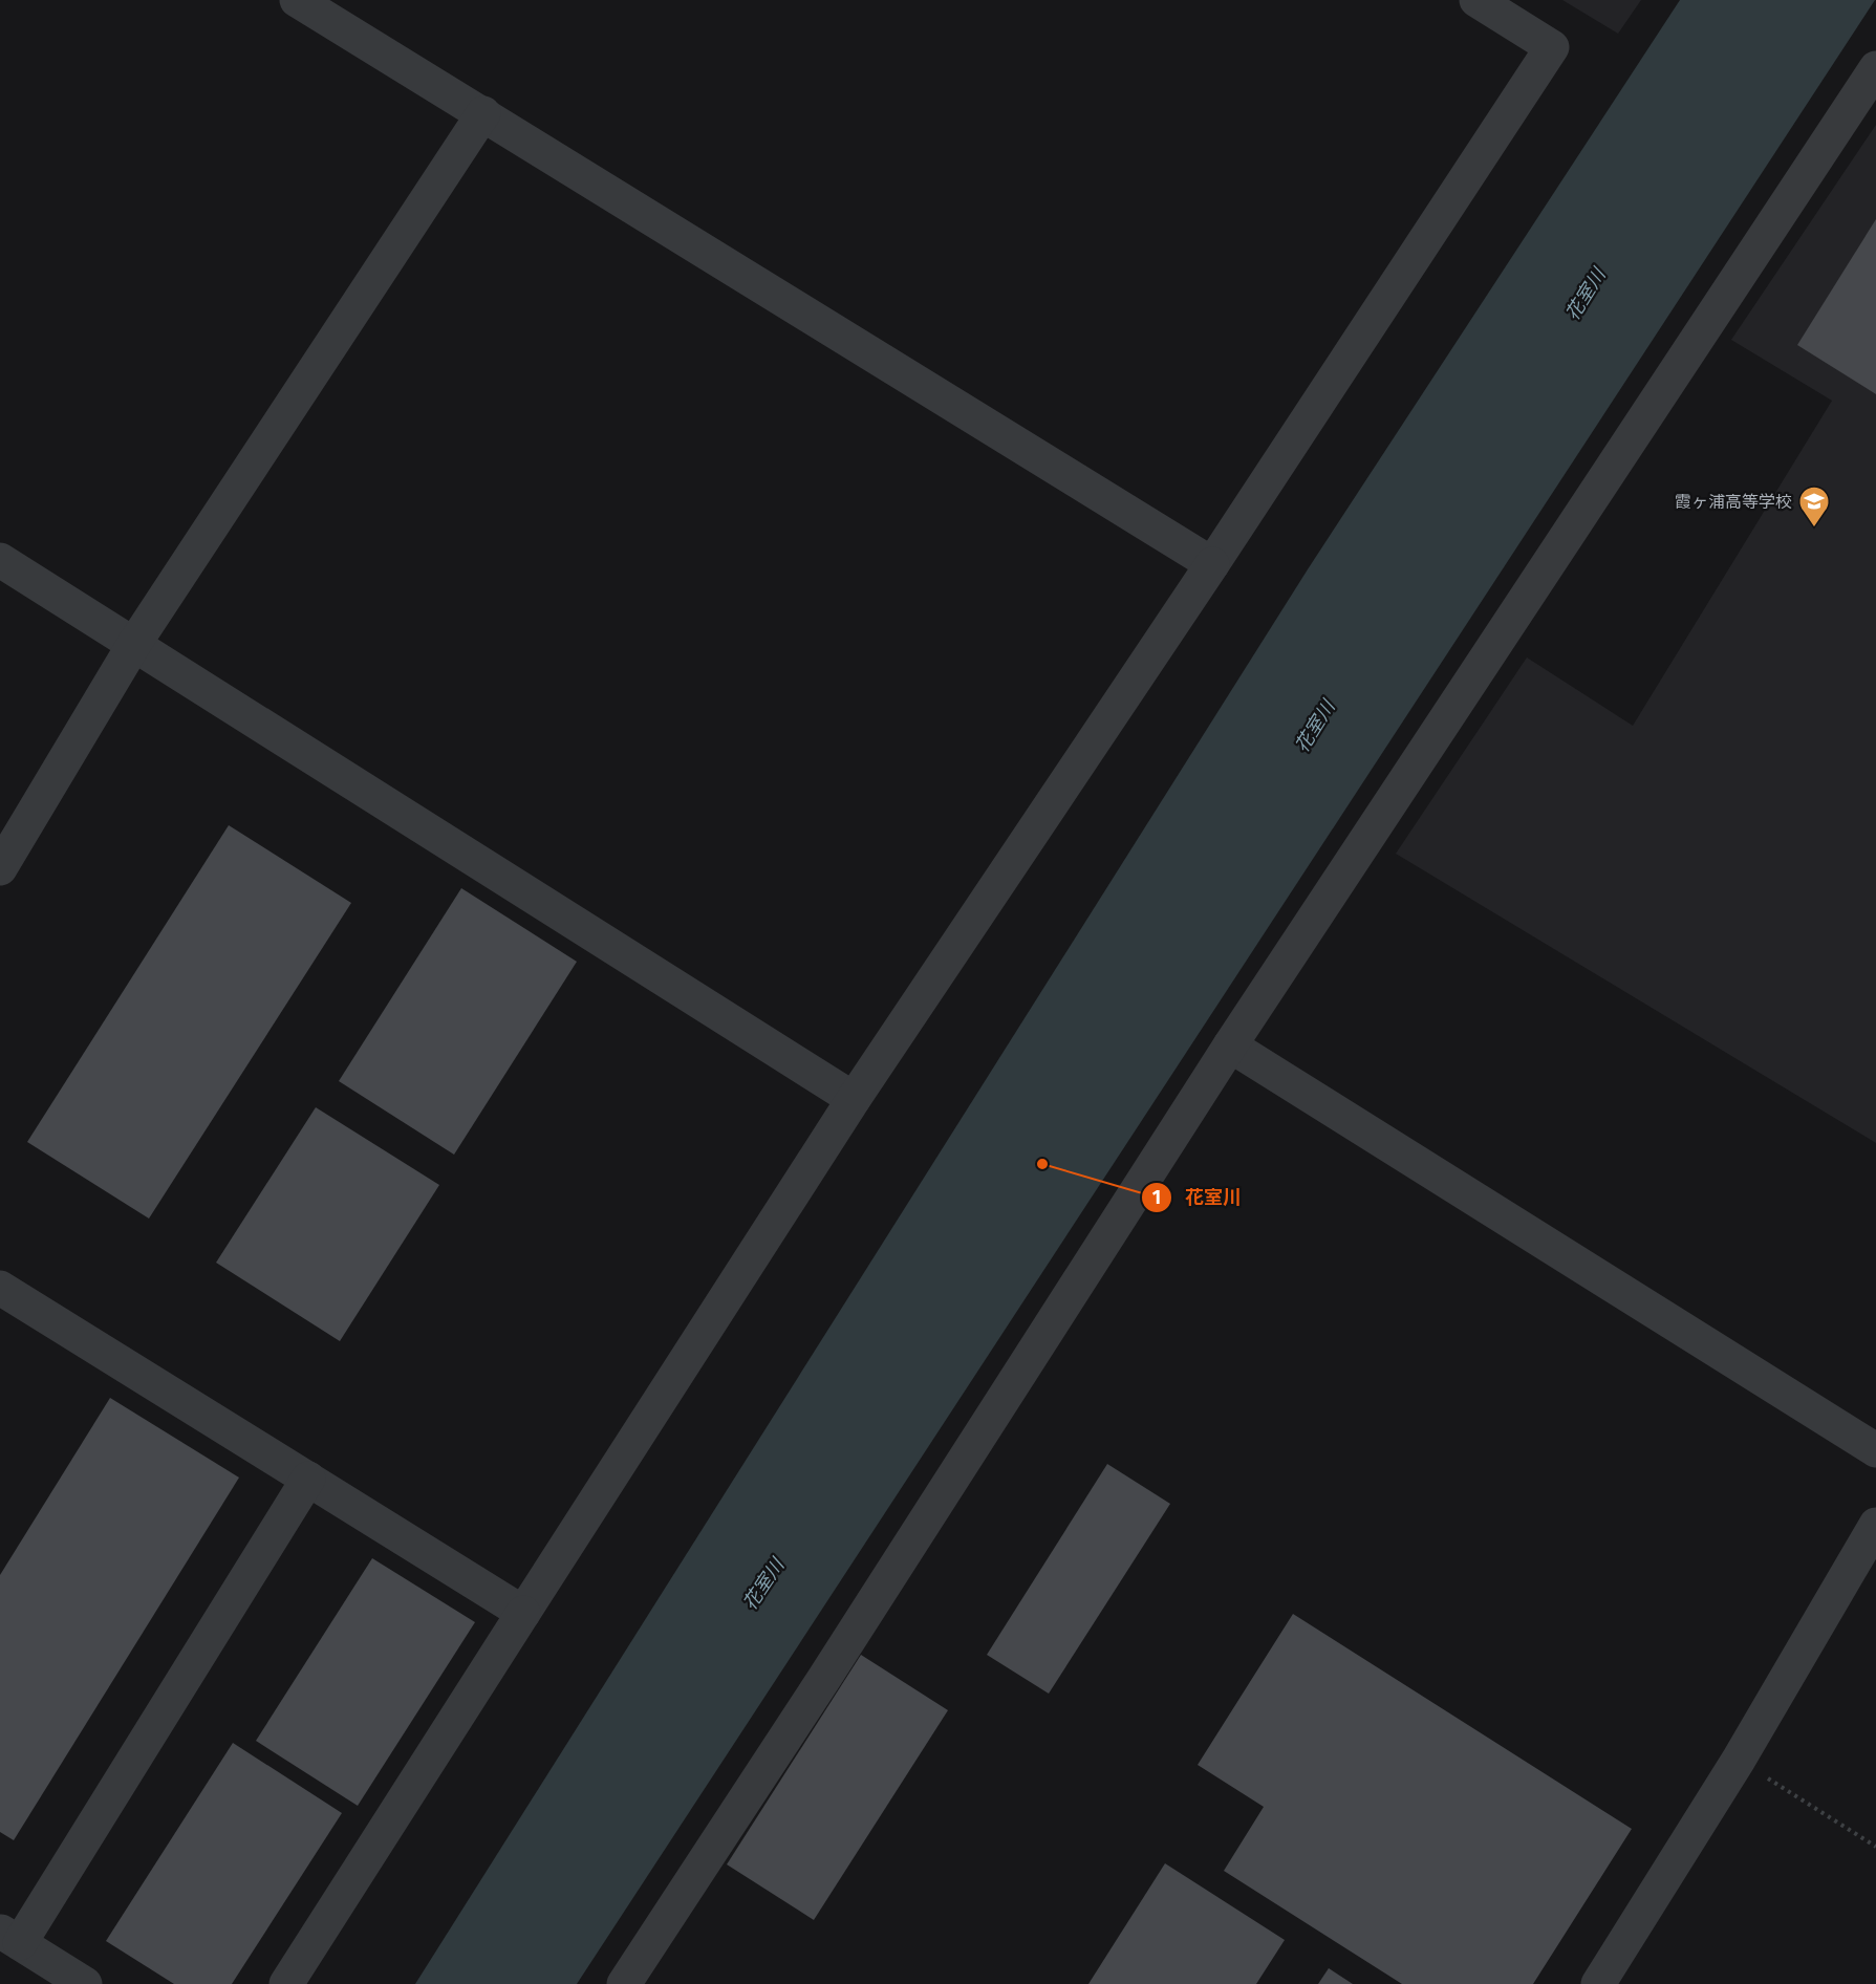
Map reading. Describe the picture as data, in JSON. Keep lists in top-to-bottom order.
{
  "water": ["花室川"],
  "places": {
    "school or university": ["霞ヶ浦高等学校"],
    "other": ["花室川"]
  }
}
